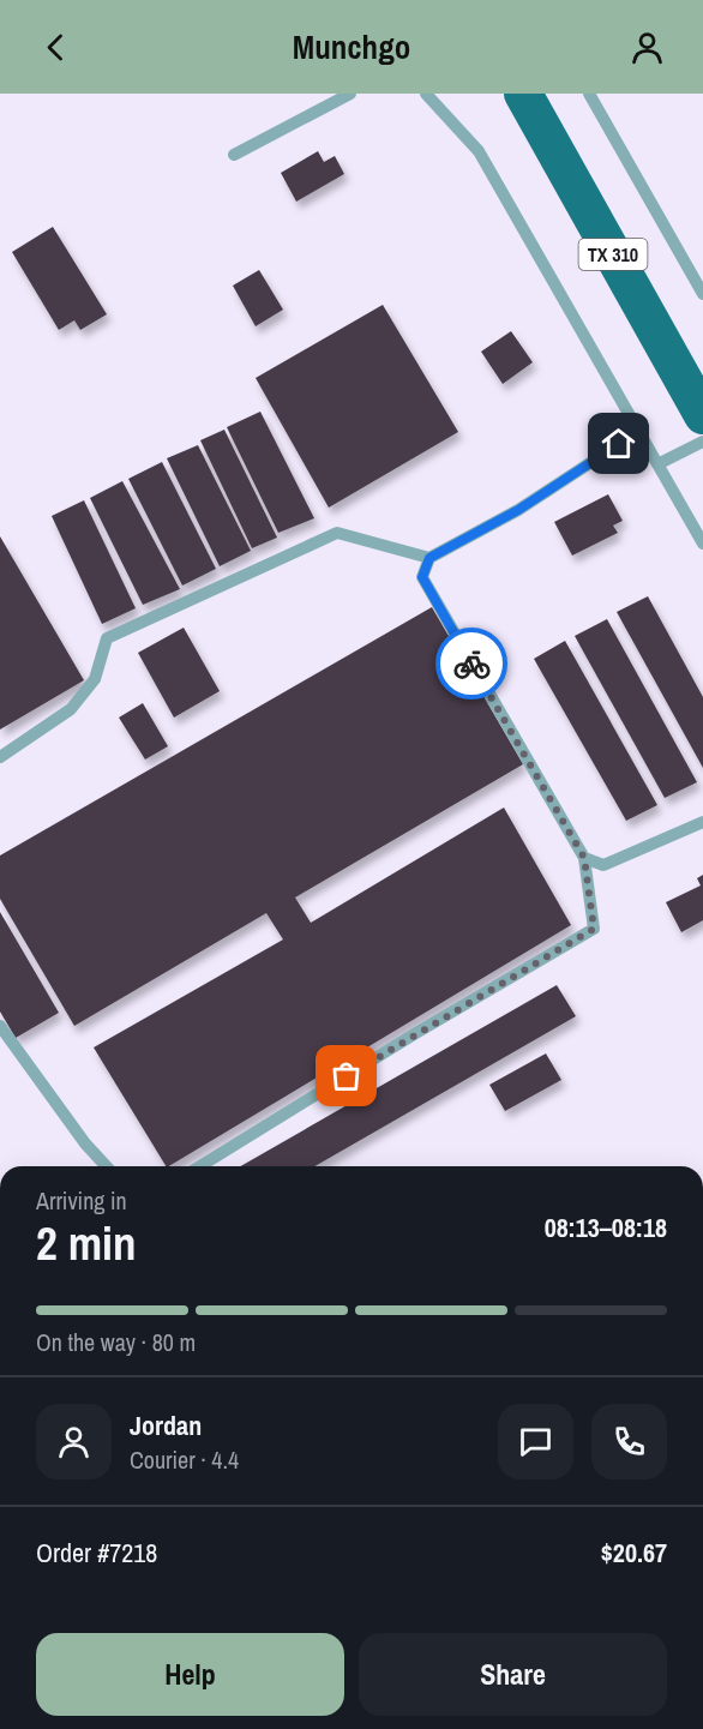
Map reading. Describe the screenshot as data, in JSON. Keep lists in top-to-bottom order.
{
  "streets": {
    "main road": ["TX 310"]
  },
  "page": {
    "header": "Munchgo",
    "heading": ["2 min", "Arriving in", "08:13–08:18"],
    "panel": [
      "Jordan",
      "Courier · 4.4",
      "Order #7218",
      "$20.67"
    ],
    "bar": "On the way · 80 m",
    "buttons": ["Help", "Share"]
  }
}
